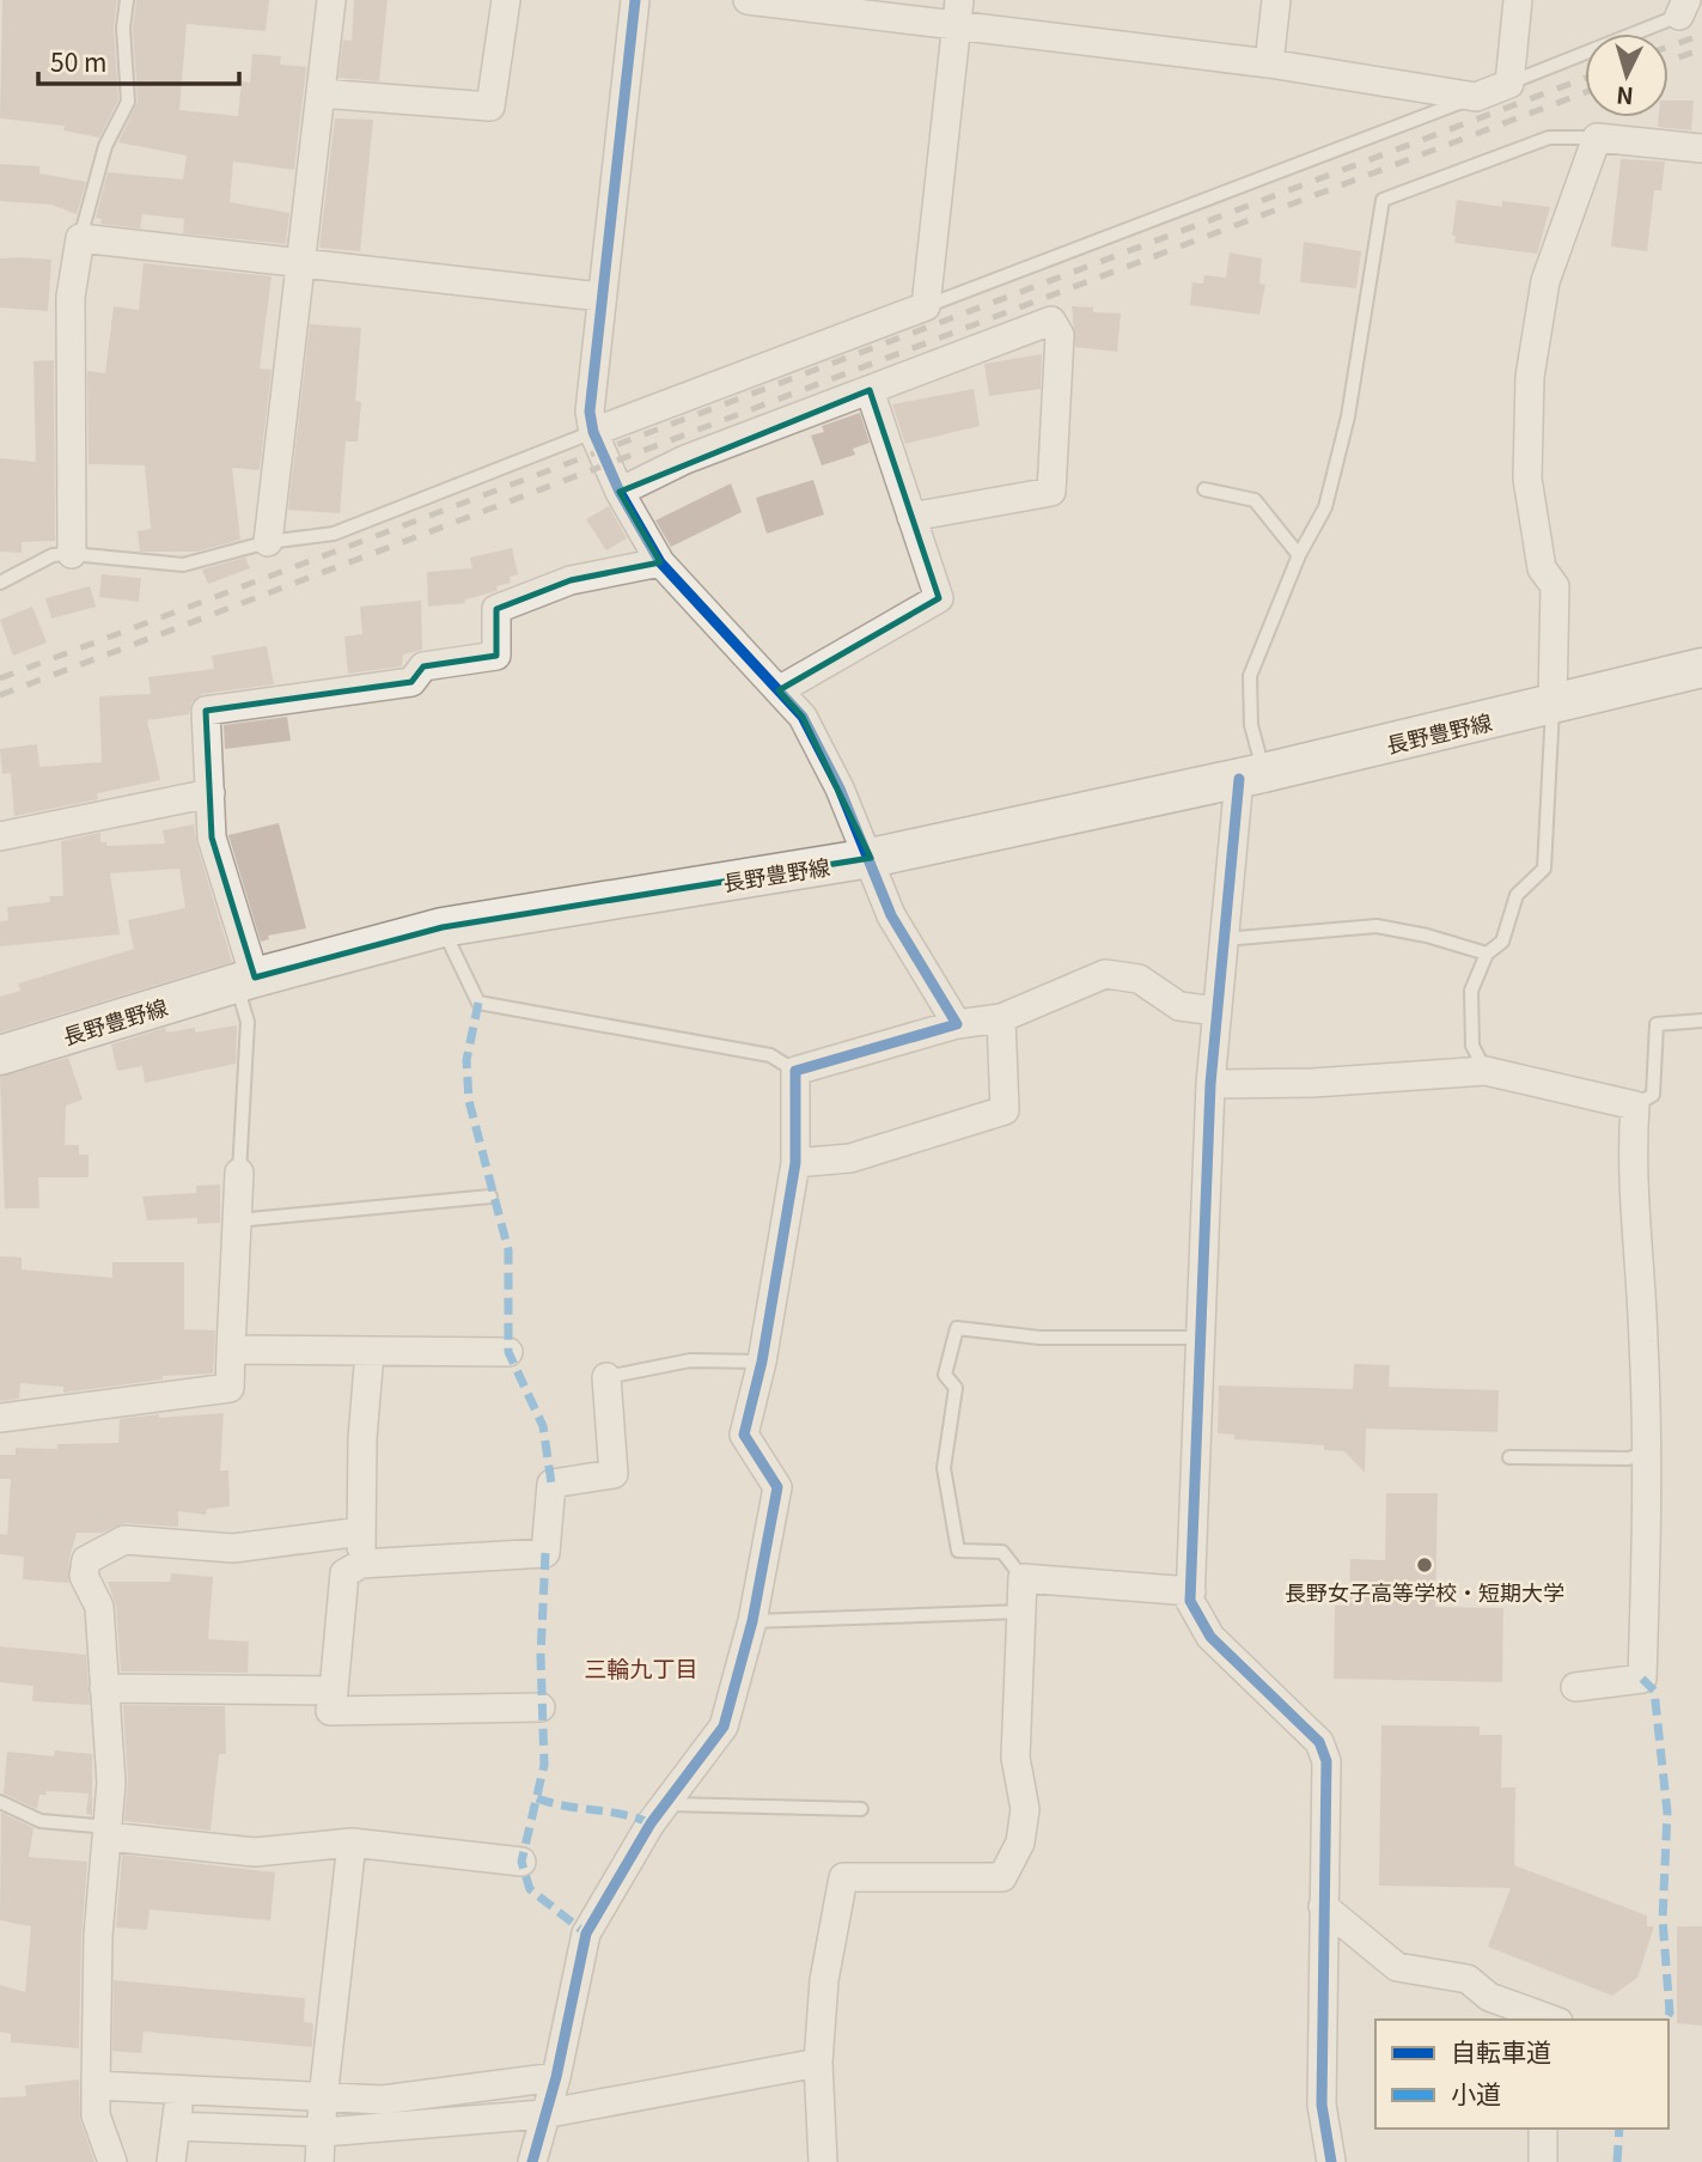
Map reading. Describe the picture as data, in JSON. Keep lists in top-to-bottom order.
{
  "streets": {
    "main road": ["長野豊野線"]
  },
  "districts": ["三輪九丁目"],
  "places": ["長野女子高等学校・短期大学"],
  "legend": ["自転車道", "小道"],
  "scale_bar": "50 m",
  "north": "bottom"
}
